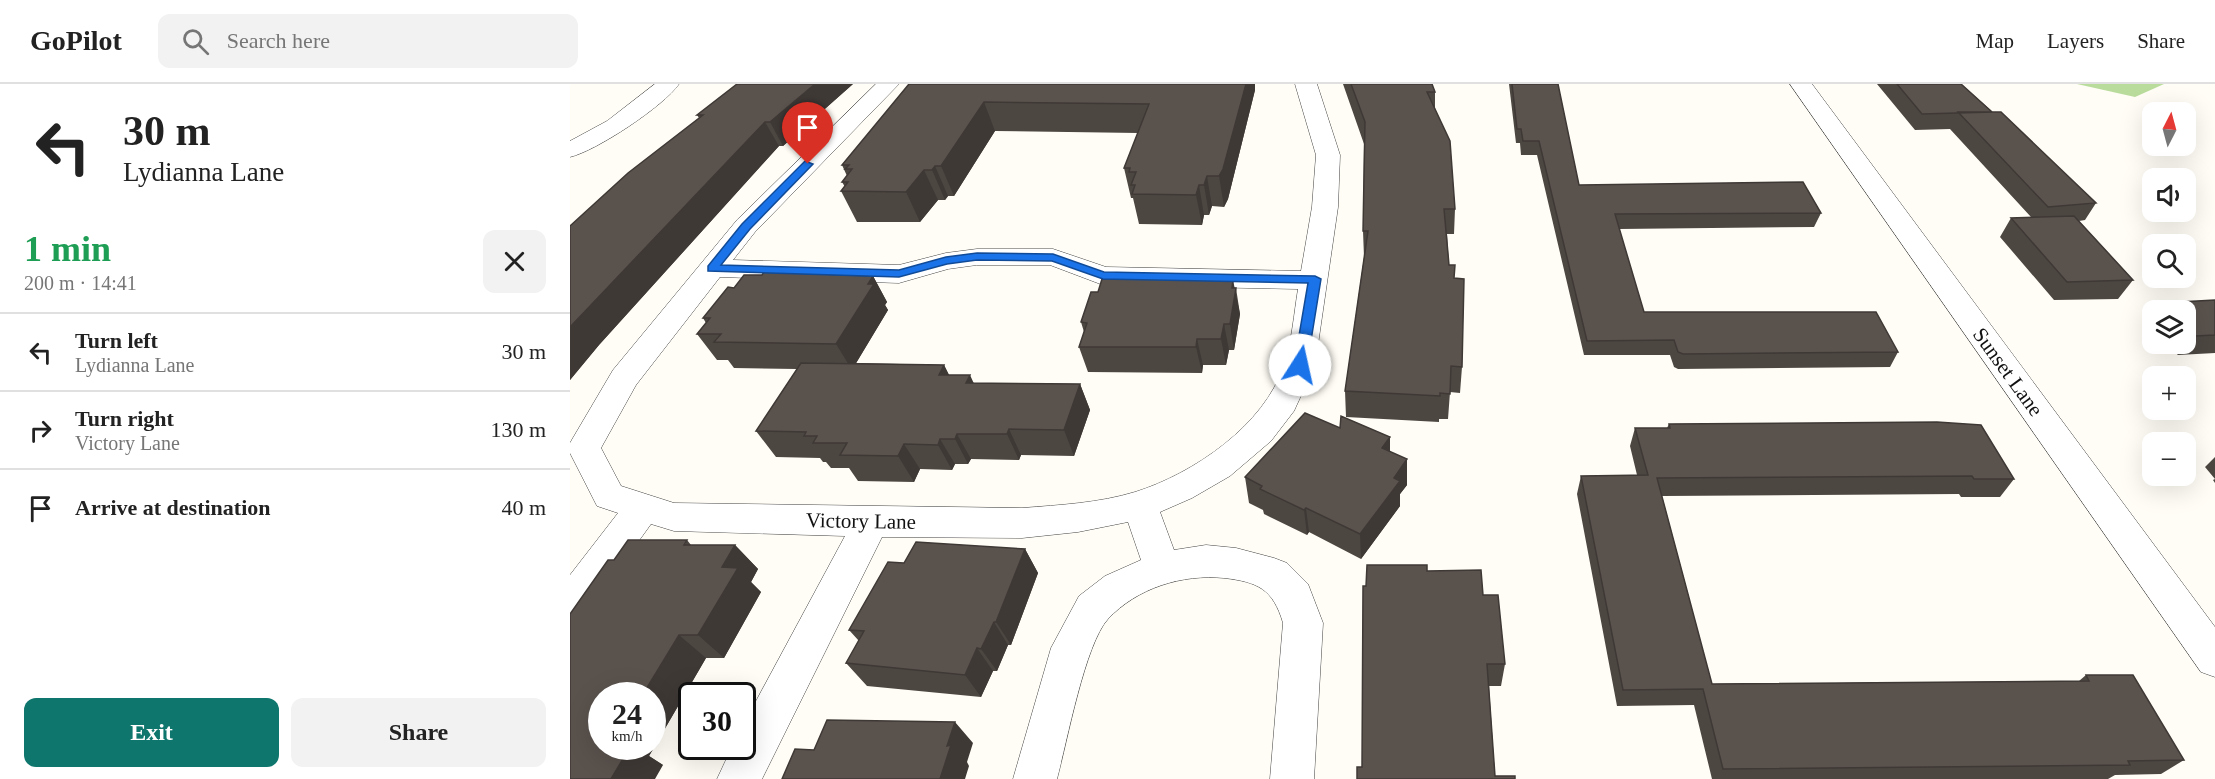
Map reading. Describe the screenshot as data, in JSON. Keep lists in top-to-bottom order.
{
  "streets": {
    "street": ["Sunset Lane", "Victory Lane"]
  },
  "north": "top",
  "page": {
    "header": "GoPilot",
    "search": "Search here",
    "nav": ["Map", "Layers", "Share"],
    "turn": ["30 m", "Lydianna Lane"],
    "map_buttons": ["+", "−"],
    "heading": ["1 min", "200 m · 14:41"],
    "list": [
      {
        "name": "Turn left",
        "note": "Lydianna Lane",
        "value": "30 m"
      },
      {
        "name": "Turn right",
        "note": "Victory Lane",
        "value": "130 m"
      },
      {
        "name": "Arrive at destination",
        "value": "40 m"
      }
    ],
    "speed": "24 km/h",
    "limit": "30",
    "buttons": ["Exit", "Share"]
  }
}
